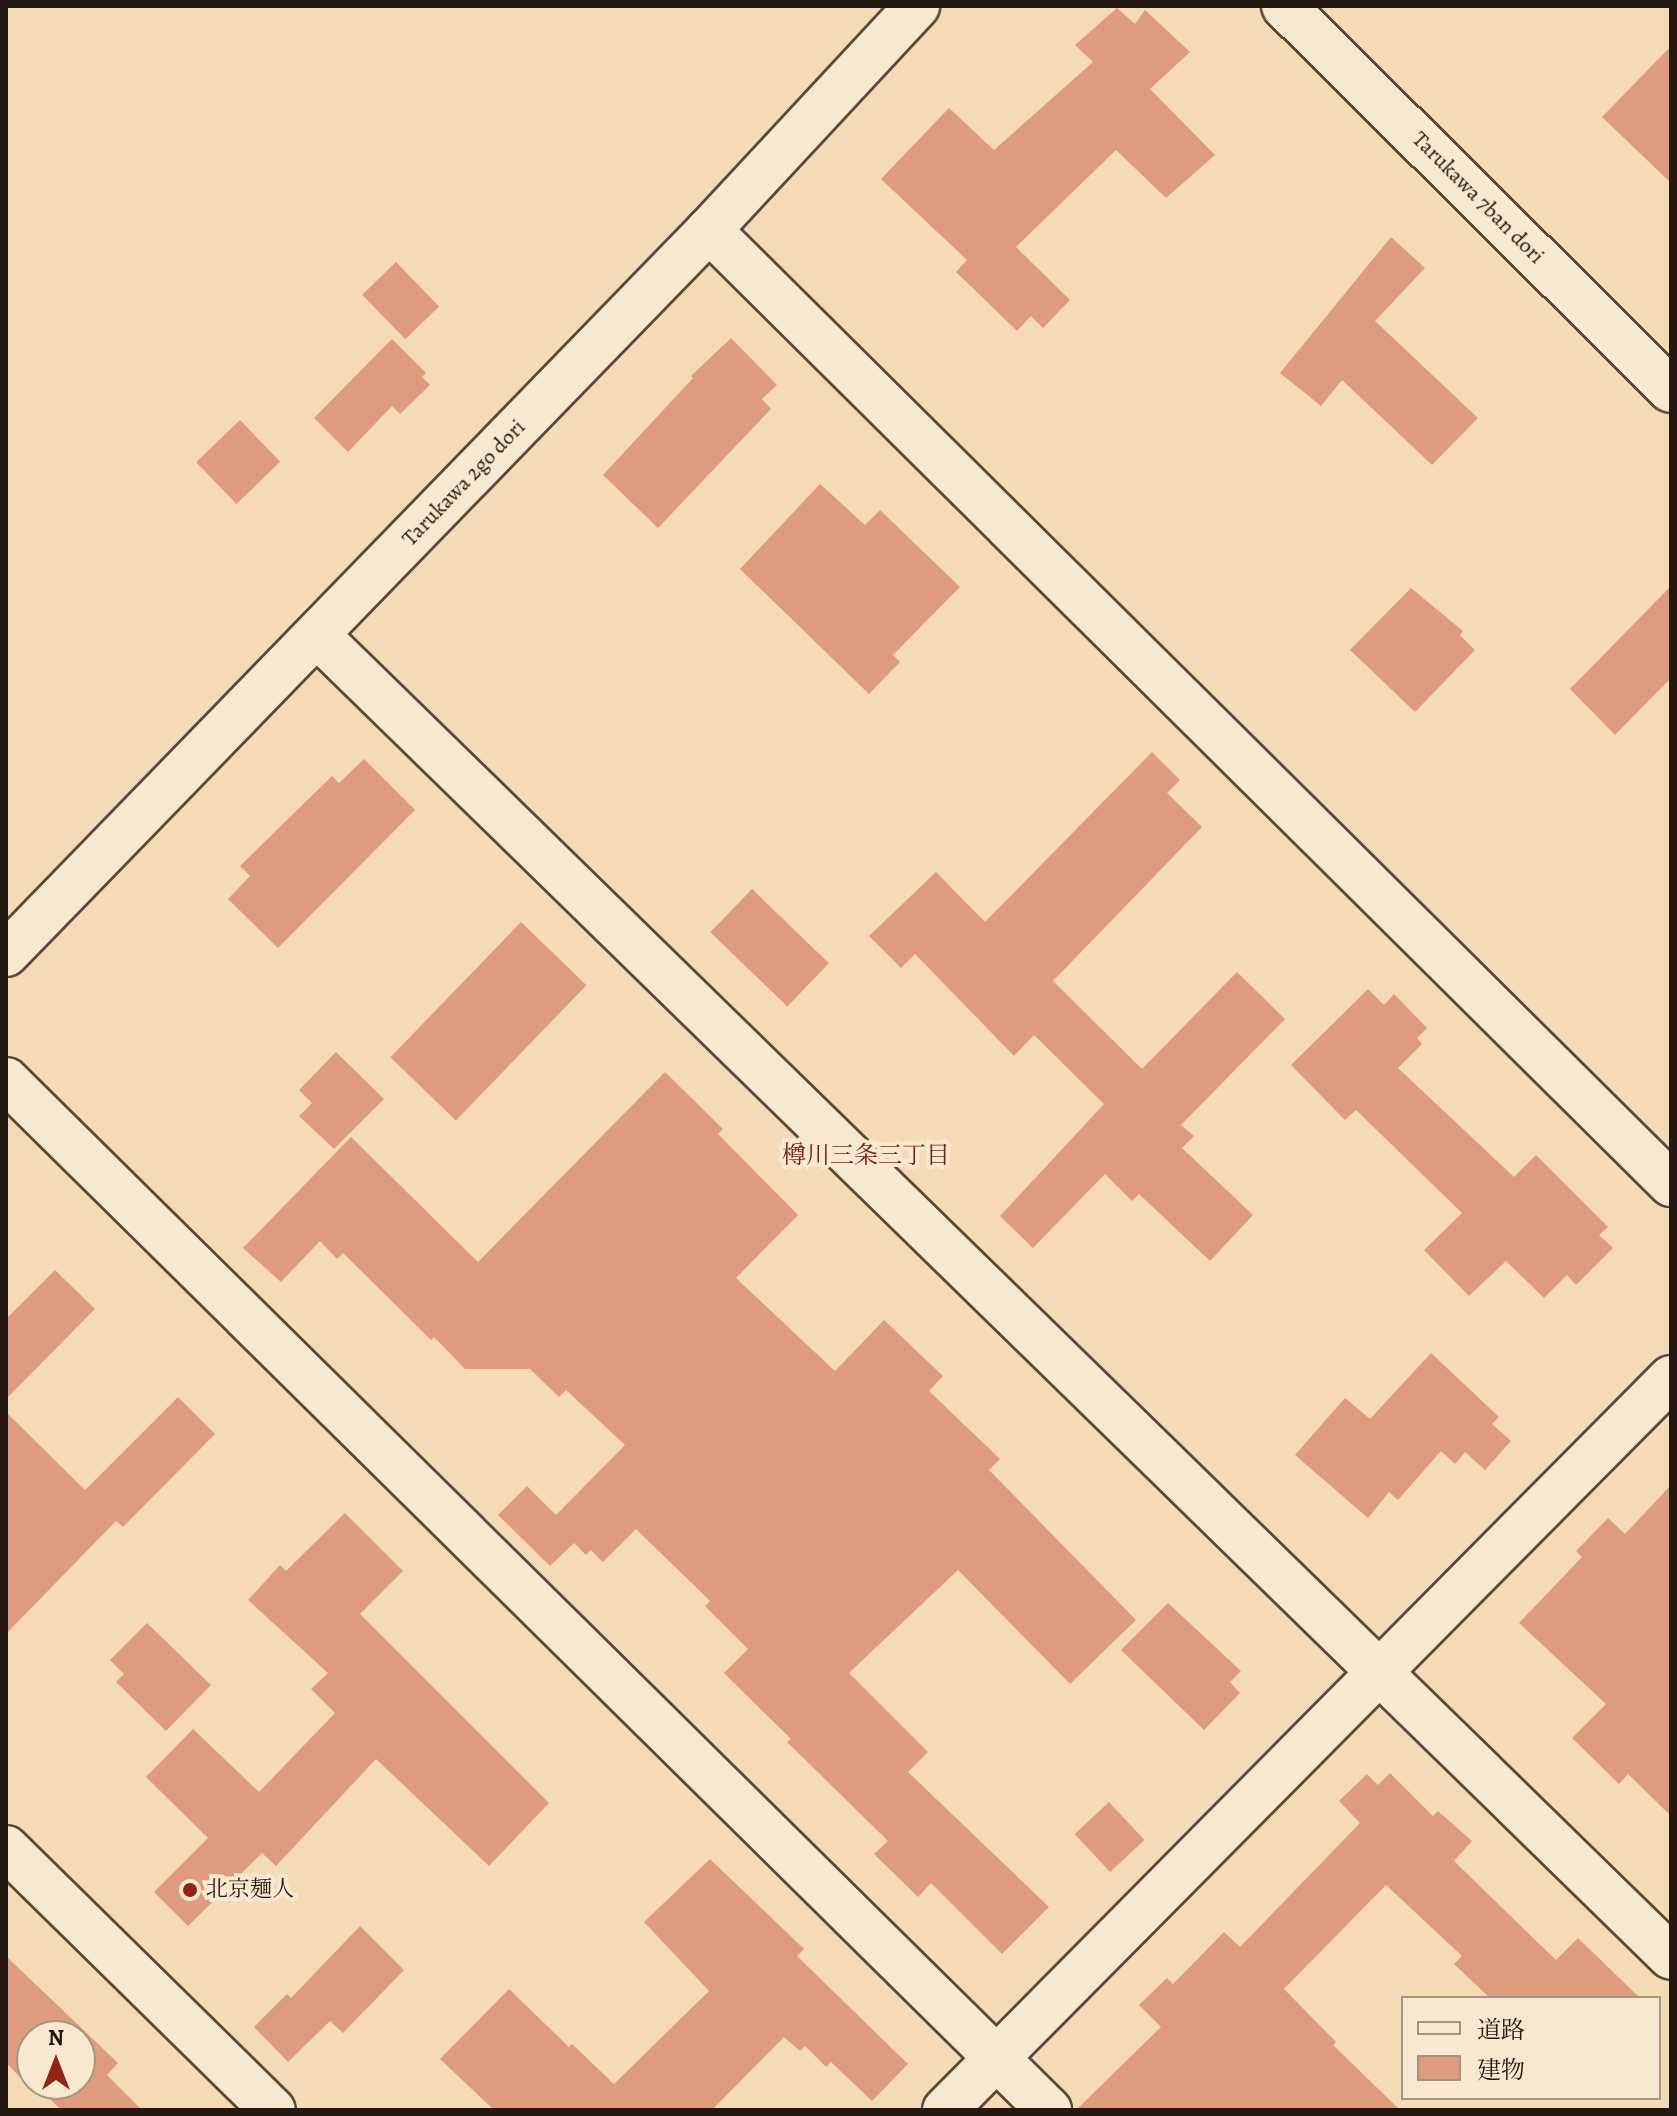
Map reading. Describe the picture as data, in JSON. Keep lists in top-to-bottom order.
{
  "streets": {
    "street": ["Tarukawa 7ban dori", "Tarukawa 2go dori"]
  },
  "districts": ["樽川三条三丁目"],
  "places": ["北京麺人"],
  "legend": ["道路", "建物"],
  "north": "top"
}
